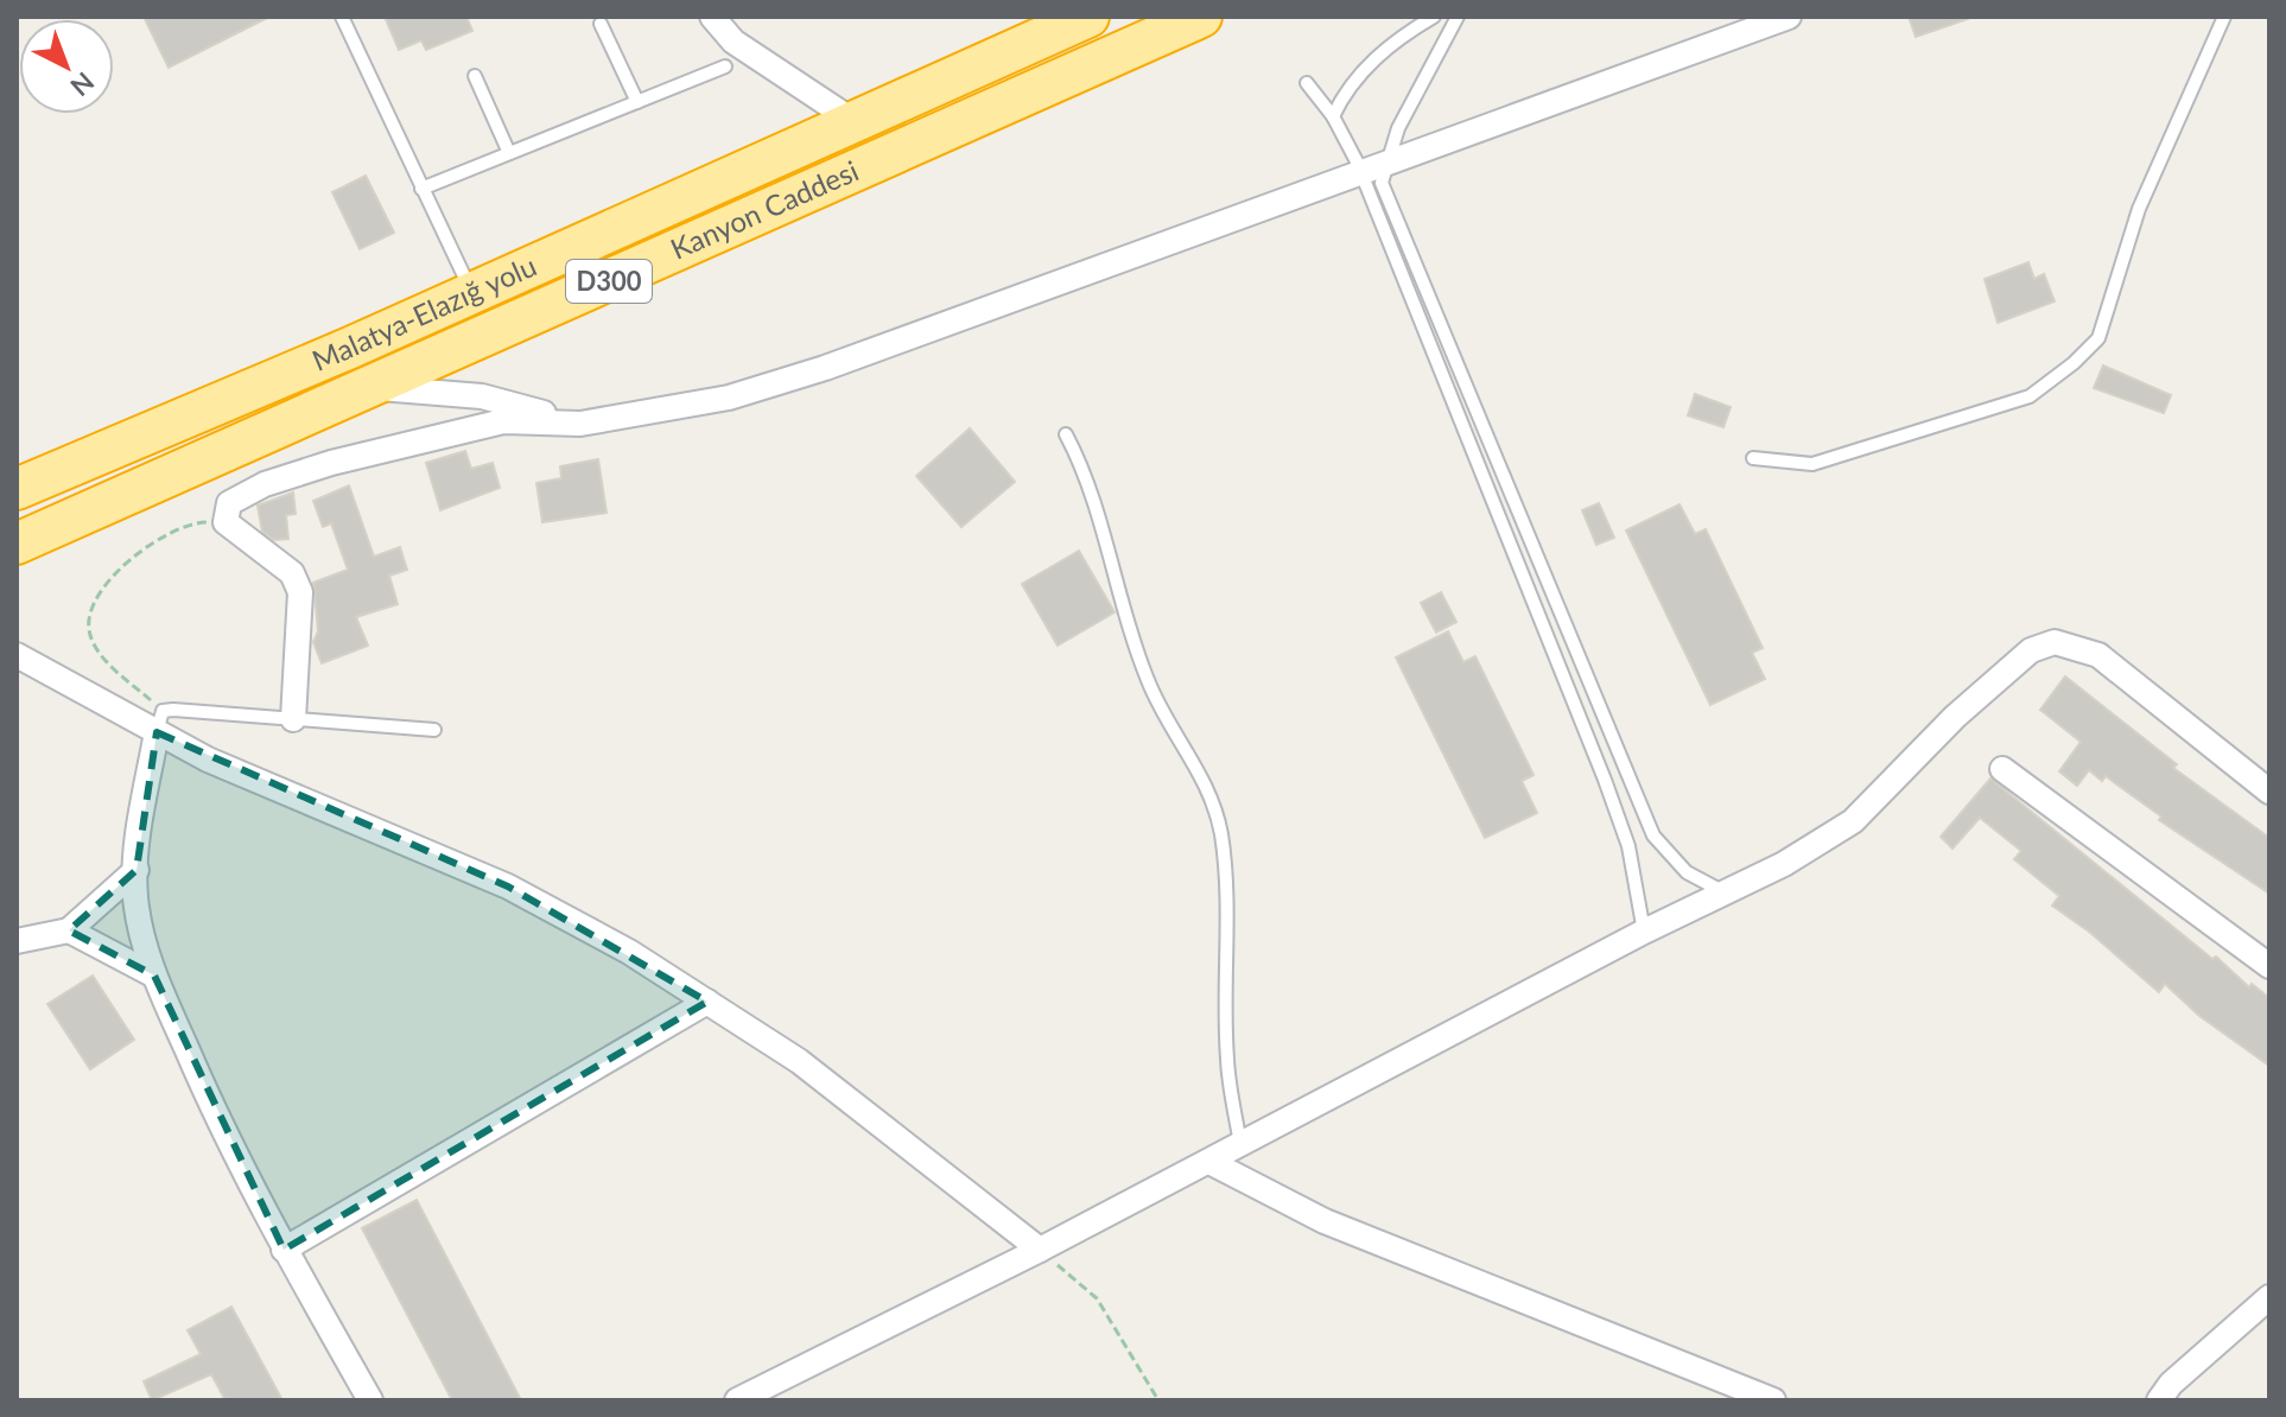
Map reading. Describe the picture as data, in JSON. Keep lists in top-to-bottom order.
{
  "streets": {
    "highway": ["Kanyon Caddesi", "D300", "Malatya-Elazığ yolu"]
  },
  "north": "bottom right"
}
